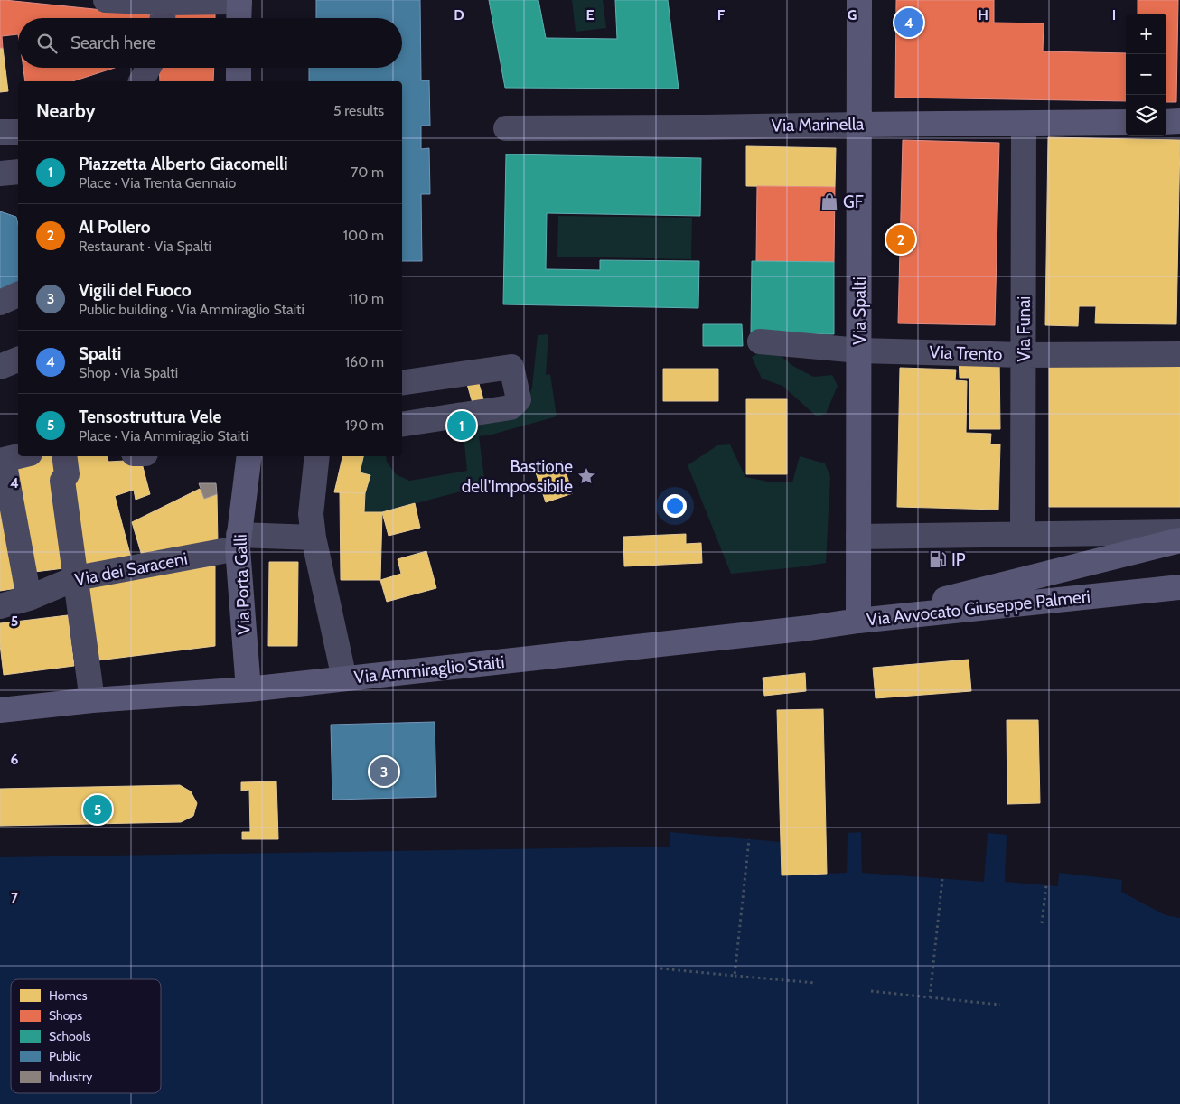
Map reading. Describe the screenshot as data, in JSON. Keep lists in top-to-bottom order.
{
  "streets": {
    "street": [
      "Via Marinella",
      "Via Spalti",
      "Via Funai",
      "Via Trento",
      "Via dei Saraceni",
      "Via Porta Galli",
      "Via Avvocato Giuseppe Palmeri",
      "Via Ammiraglio Staiti"
    ]
  },
  "crossings": [
    ["Via Marinella", "Via Spalti"],
    ["Via Marinella", "Via Funai"],
    ["Via Spalti", "Via Trento"],
    ["Via Spalti", "Via Avvocato Giuseppe Palmeri"],
    ["Via Spalti", "Via Ammiraglio Staiti"],
    ["Via Funai", "Via Trento"],
    ["Via dei Saraceni", "Via Porta Galli"],
    ["Via Porta Galli", "Via Ammiraglio Staiti"],
    ["Via Avvocato Giuseppe Palmeri", "Via Ammiraglio Staiti"]
  ],
  "places": {
    "shop": ["GF"],
    "place": ["Bastione dell'Impossibile"],
    "fuel station": ["IP"]
  },
  "legend": [
    "Homes",
    "Shops",
    "Schools",
    "Public",
    "Industry"
  ],
  "page": {
    "pins": [
      "4",
      "2",
      "1",
      "3",
      "5"
    ],
    "map_buttons": ["+", "−"],
    "search": "Search here",
    "heading": ["Nearby", "5 results"],
    "list": [
      {
        "mark": "1",
        "name": "Piazzetta Alberto Giacomelli",
        "note": "Place · Via Trenta Gennaio",
        "value": "70 m"
      },
      {
        "mark": "2",
        "name": "Al Pollero",
        "note": "Restaurant · Via Spalti",
        "value": "100 m"
      },
      {
        "mark": "3",
        "name": "Vigili del Fuoco",
        "note": "Public building · Via Ammiraglio Staiti",
        "value": "110 m"
      },
      {
        "mark": "4",
        "name": "Spalti",
        "note": "Shop · Via Spalti",
        "value": "160 m"
      },
      {
        "mark": "5",
        "name": "Tensostruttura Vele",
        "note": "Place · Via Ammiraglio Staiti",
        "value": "190 m"
      }
    ]
  },
  "grid": {
    "columns": [
      "D",
      "E",
      "F",
      "G",
      "H",
      "I"
    ],
    "rows": [
      "4",
      "5",
      "6",
      "7"
    ]
  }
}
